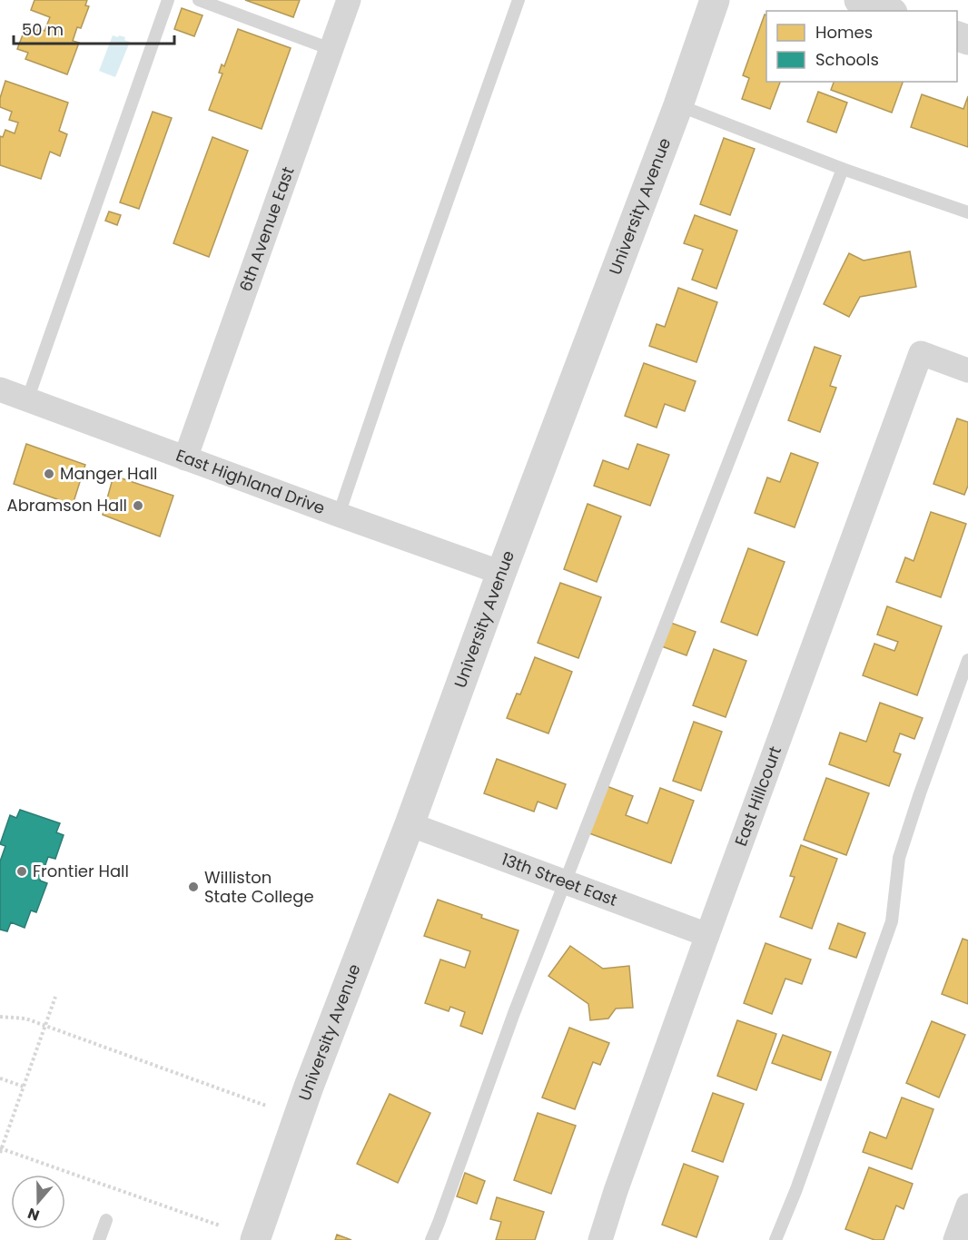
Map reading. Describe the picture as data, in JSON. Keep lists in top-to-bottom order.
{
  "streets": {
    "street": [
      "University Avenue",
      "6th Avenue East",
      "East Highland Drive",
      "East Hillcourt",
      "13th Street East"
    ]
  },
  "crossings": [
    ["University Avenue", "East Highland Drive"],
    ["University Avenue", "13th Street East"],
    ["6th Avenue East", "East Highland Drive"],
    ["East Hillcourt", "13th Street East"]
  ],
  "places": [
    "Manger Hall",
    "Abramson Hall",
    "Frontier Hall",
    "Williston State College"
  ],
  "legend": ["Homes", "Schools"],
  "scale_bar": "50 m",
  "north": "bottom"
}
